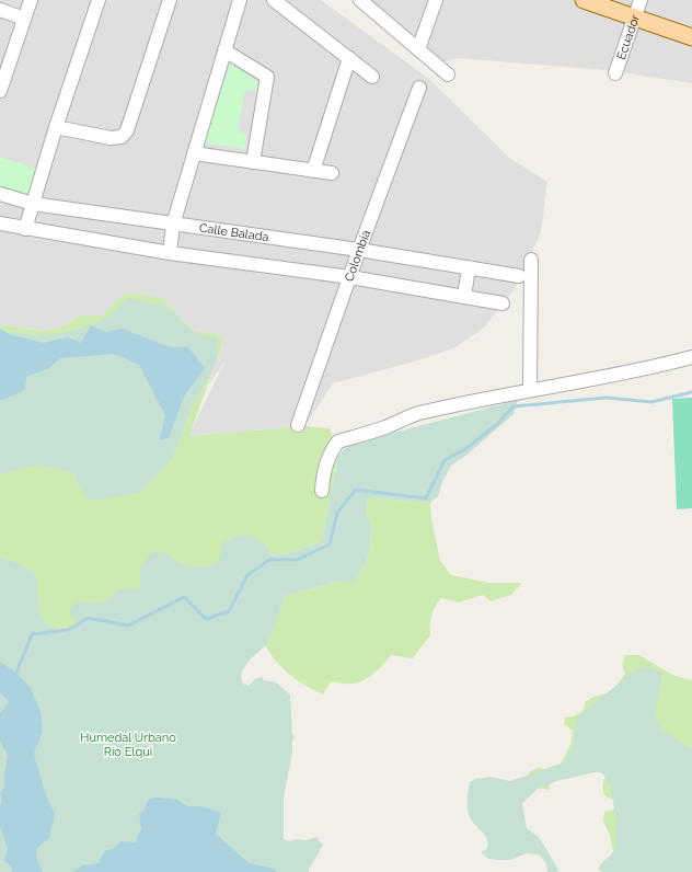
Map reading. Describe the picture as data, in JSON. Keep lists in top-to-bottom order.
{
  "streets": {
    "street": ["Ecuador", "Calle Balada", "Colombia"]
  },
  "crossings": [
    ["Calle Balada", "Colombia"]
  ],
  "parks": ["Humedal Urbano Río Elqui"]
}
